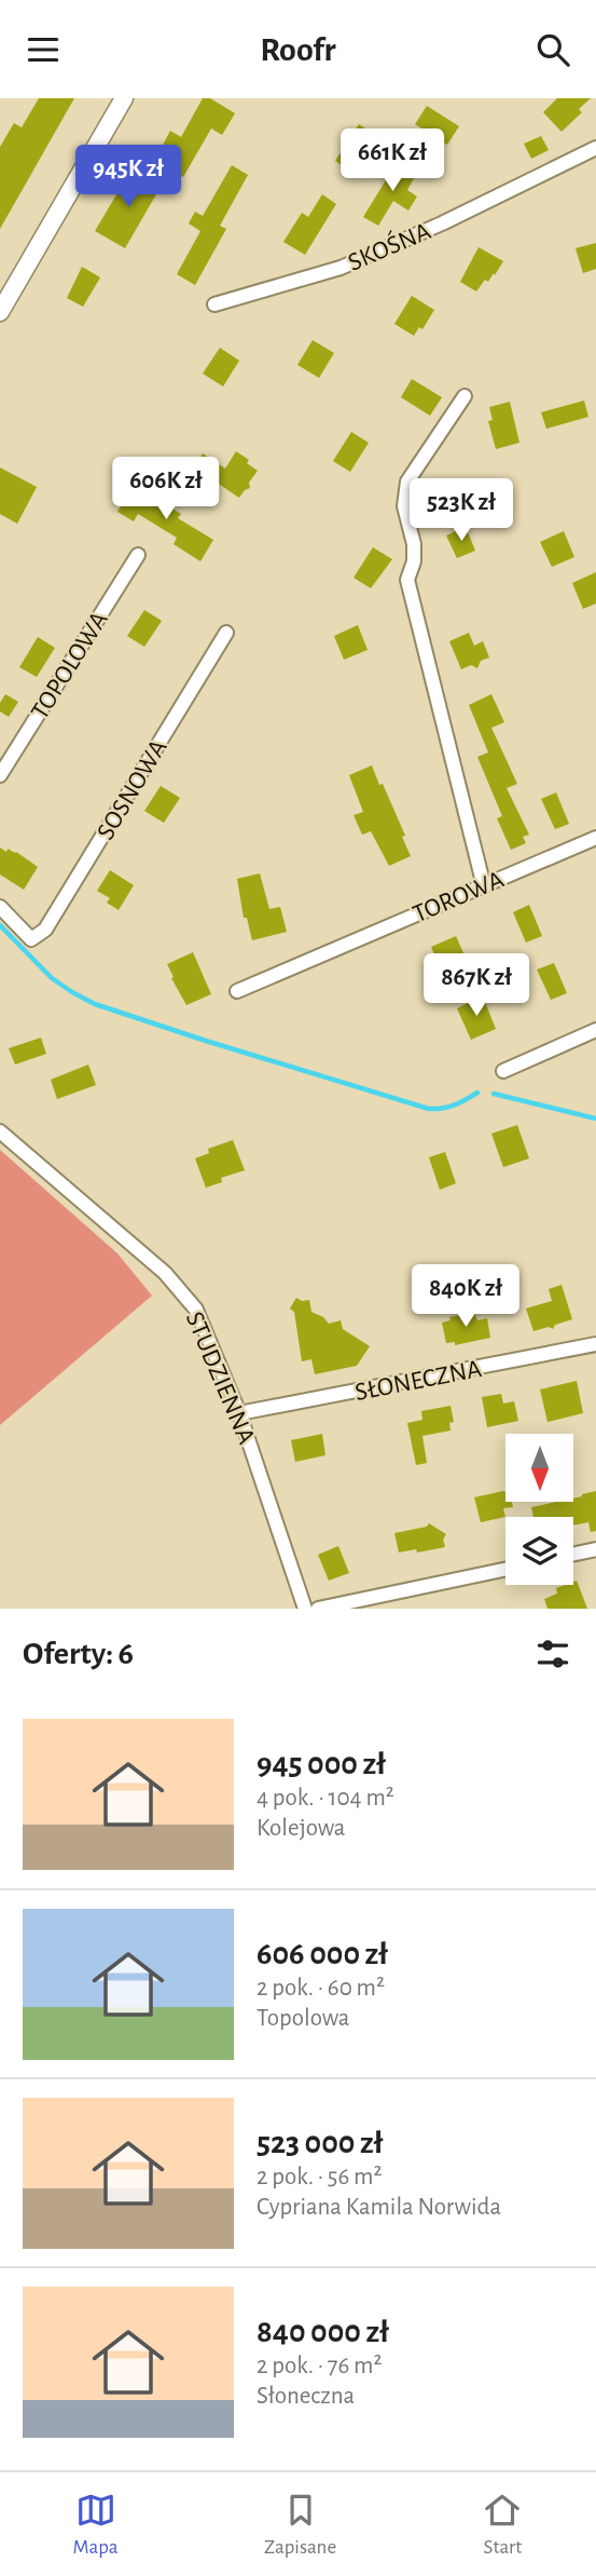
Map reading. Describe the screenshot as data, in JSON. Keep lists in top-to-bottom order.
{
  "streets": {
    "street": [
      "SKOŚNA",
      "TOPOLOWA",
      "SOSNOWA",
      "TOROWA",
      "STUDZIENNA",
      "SŁONECZNA"
    ]
  },
  "crossings": [
    ["STUDZIENNA", "SŁONECZNA"]
  ],
  "north": "bottom",
  "page": {
    "header": "Roofr",
    "price": [
      "661K zł",
      "945K zł",
      "606K zł",
      "523K zł",
      "867K zł",
      "840K zł"
    ],
    "heading": "Oferty: 6",
    "list": [
      {
        "name": "945 000 zł",
        "note": "4 pok. · 104 m² · Kolejowa"
      },
      {
        "name": "606 000 zł",
        "note": "2 pok. · 60 m² · Topolowa"
      },
      {
        "name": "523 000 zł",
        "note": "2 pok. · 56 m² · Cypriana Kamila Norwida"
      },
      {
        "name": "840 000 zł",
        "note": "2 pok. · 76 m² · Słoneczna"
      }
    ],
    "tabs": ["Mapa", "Zapisane", "Start"]
  }
}
